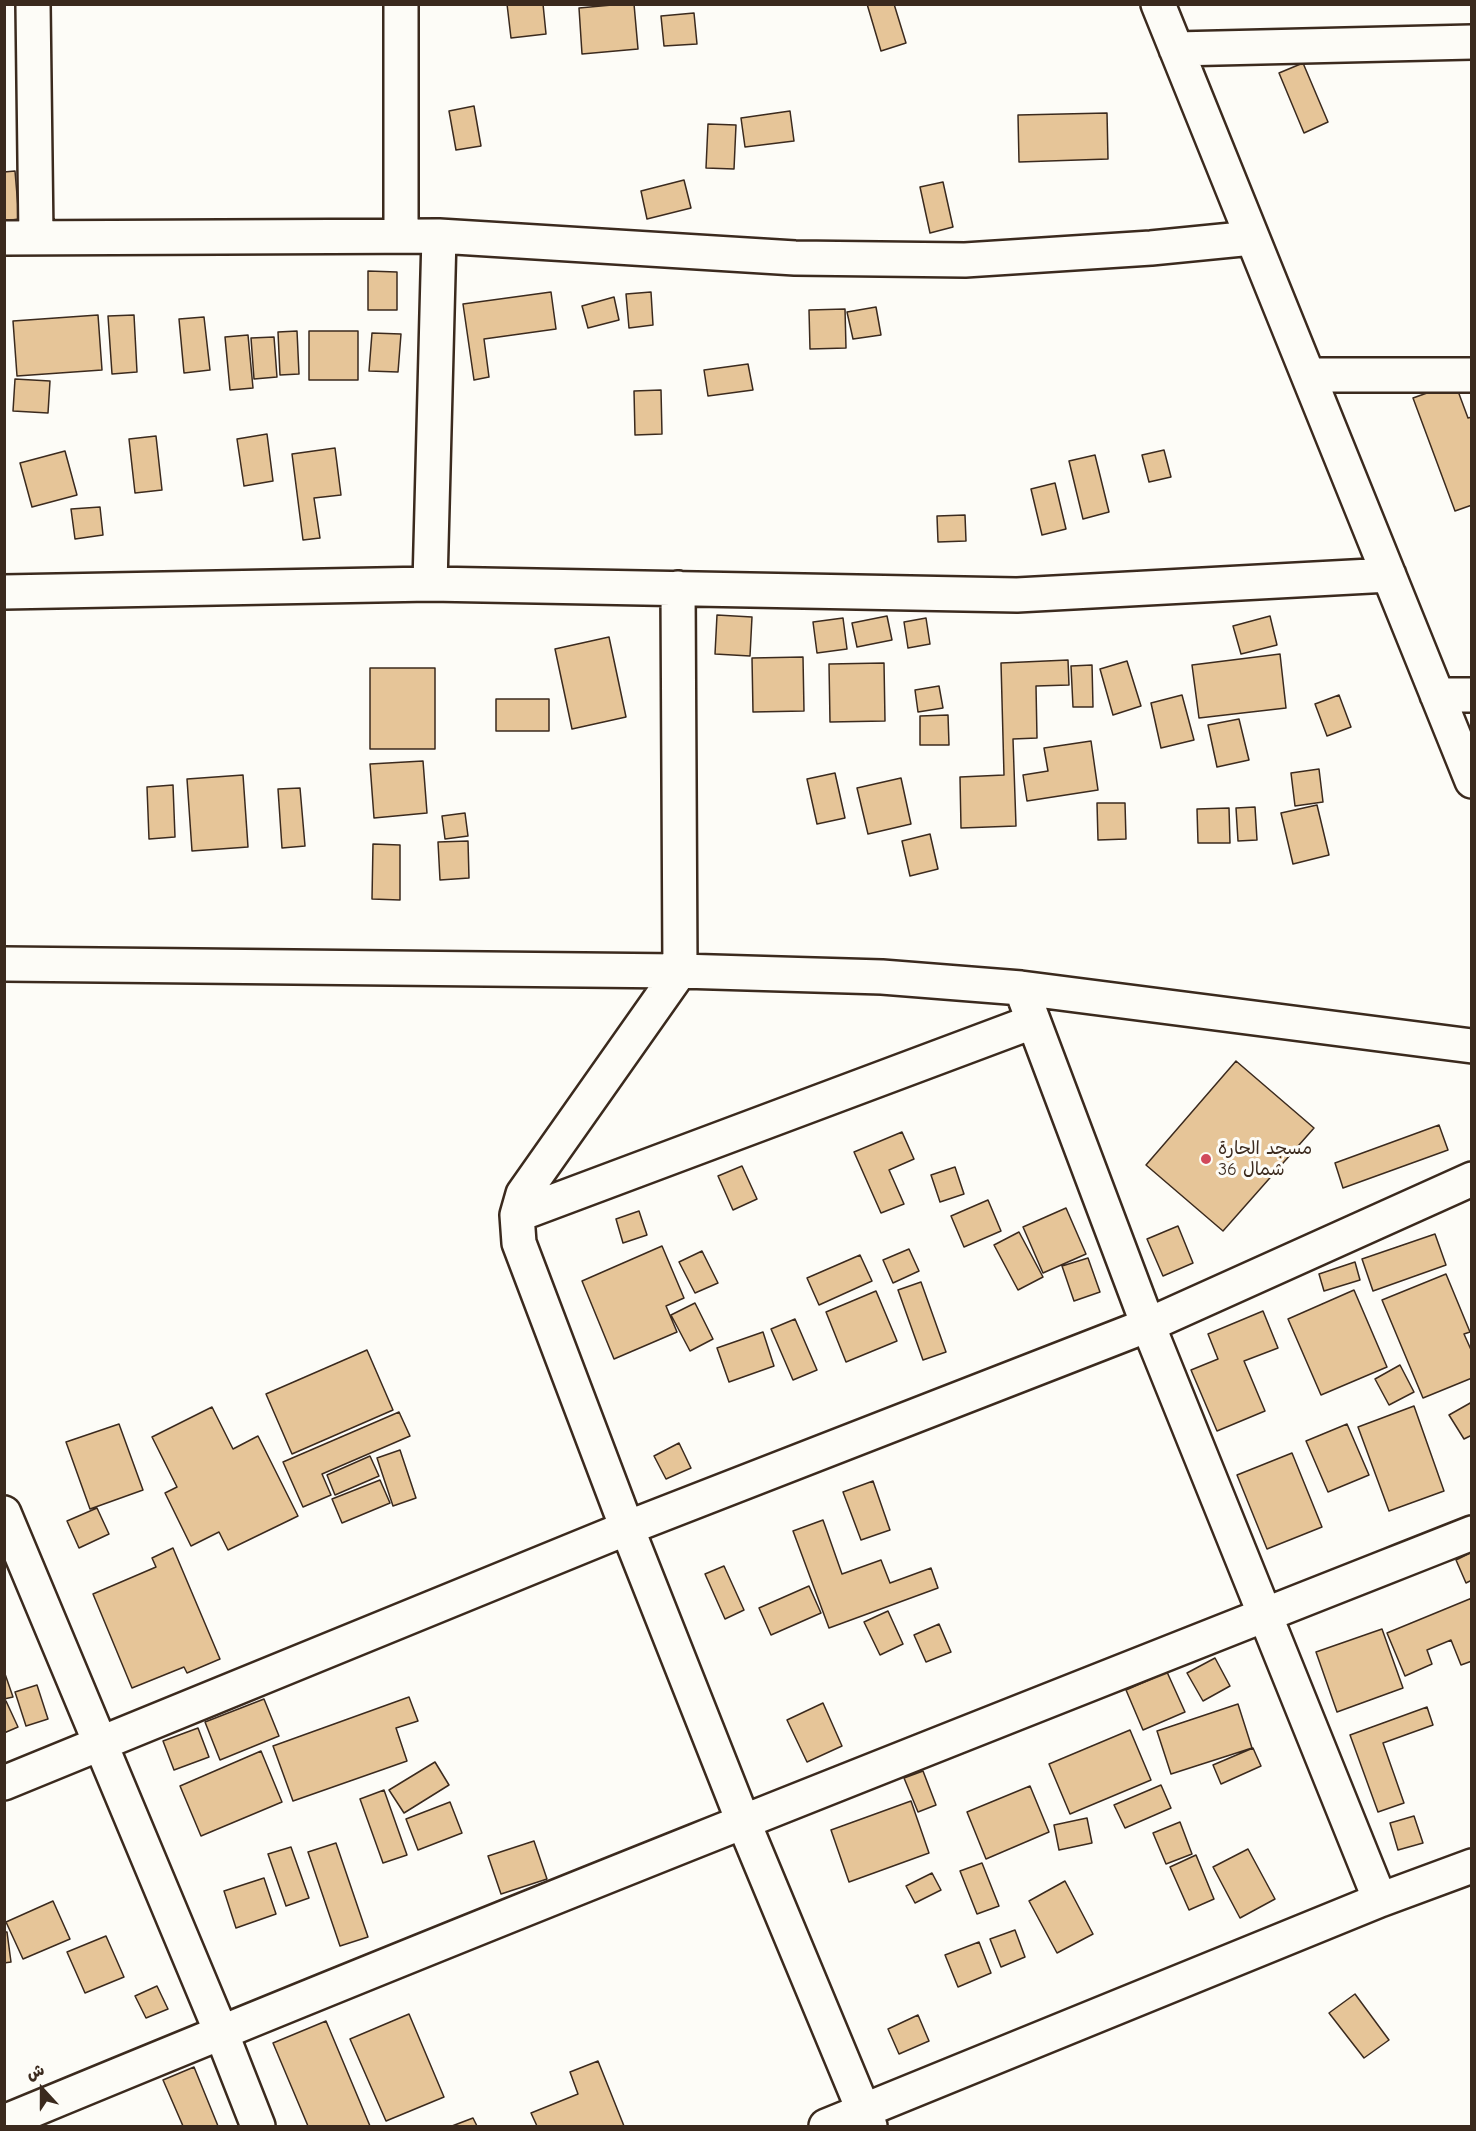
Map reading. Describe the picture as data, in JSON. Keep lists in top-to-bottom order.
{
  "places": ["مسجد الحارة 36 شمال"],
  "north": "top"
}
